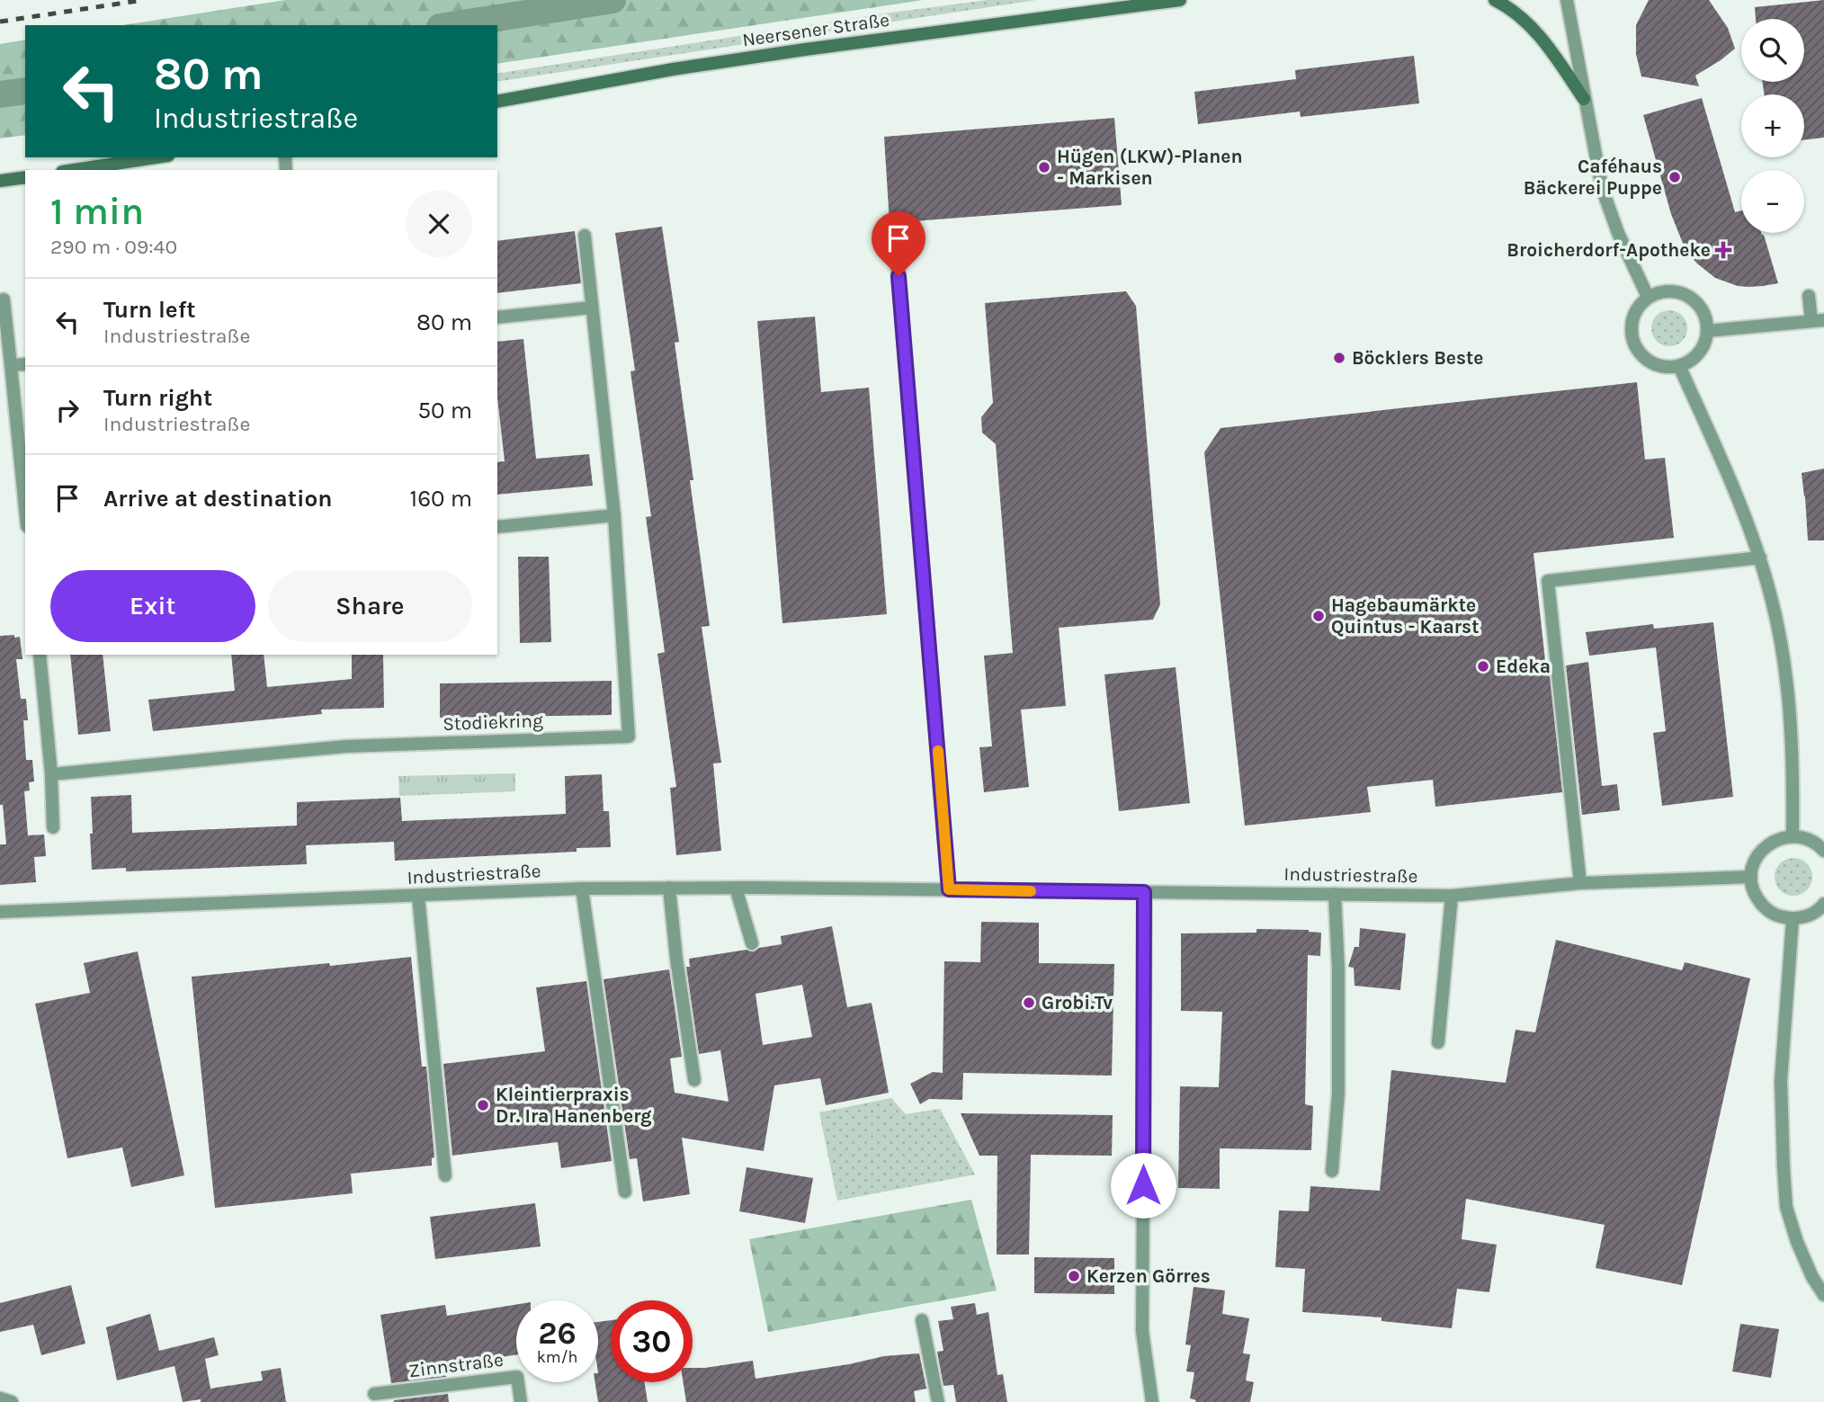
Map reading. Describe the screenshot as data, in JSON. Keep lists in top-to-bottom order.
{
  "streets": {
    "main road": ["Neersener Straße"],
    "street": ["Stodiekring", "Industriestraße", "Zinnstraße"]
  },
  "places": {
    "other": [
      "Hügen (LKW)-Planen - Markisen",
      "Caféhaus Bäckerei Puppe",
      "Böcklers Beste",
      "Hagebaumärkte Quintus - Kaarst",
      "Edeka",
      "Grobi.Tv",
      "Kleintierpraxis Dr. Ira Hanenberg",
      "Kerzen Görres"
    ],
    "health": ["Broicherdorf-Apotheke"]
  },
  "page": {
    "map_buttons": ["+", "−"],
    "turn": ["80 m", "Industriestraße"],
    "heading": ["1 min", "290 m · 09:40"],
    "list": [
      {
        "name": "Turn left",
        "note": "Industriestraße",
        "value": "80 m"
      },
      {
        "name": "Turn right",
        "note": "Industriestraße",
        "value": "50 m"
      },
      {
        "name": "Arrive at destination",
        "value": "160 m"
      }
    ],
    "buttons": ["Exit", "Share"],
    "speed": "26 km/h",
    "limit": "30"
  }
}
